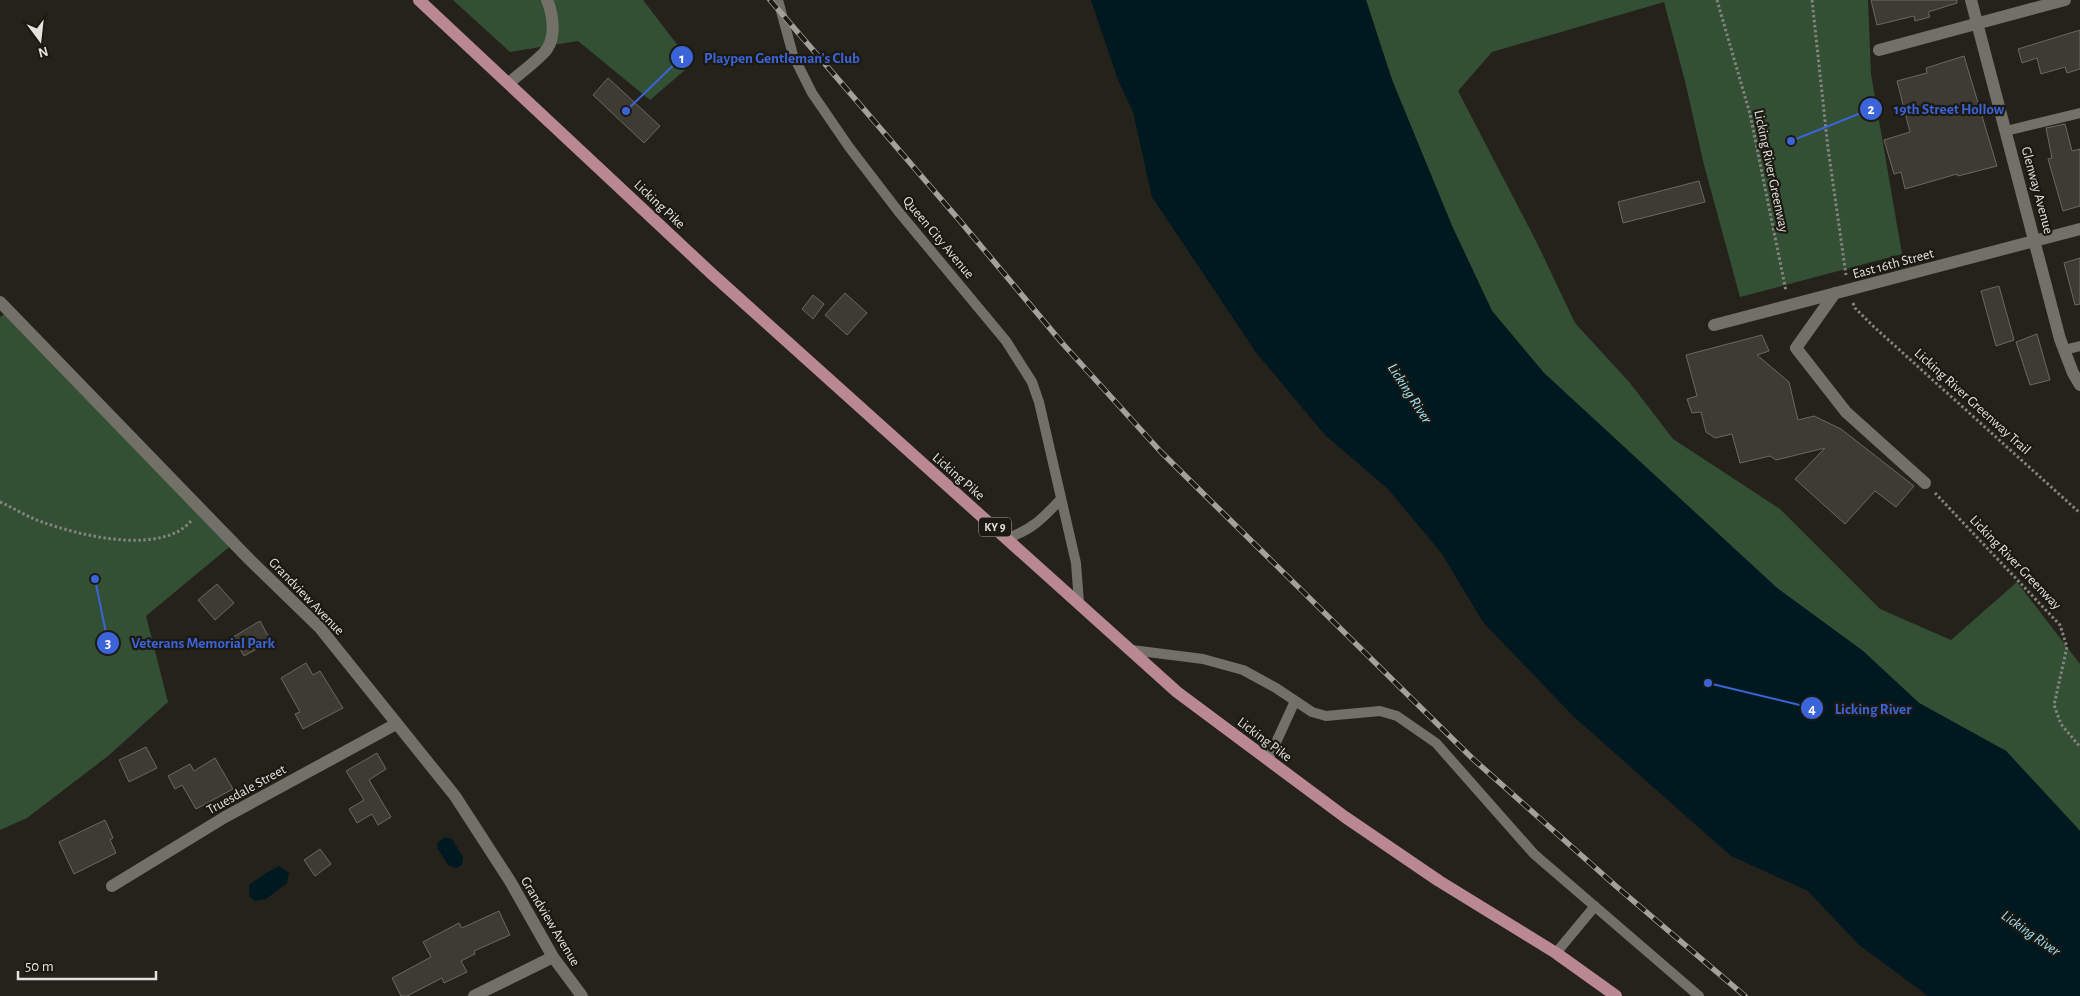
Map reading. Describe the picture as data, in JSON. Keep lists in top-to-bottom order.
{
  "streets": {
    "main road": ["Licking Pike", "KY 9"],
    "street": [
      "Glenway Avenue",
      "East 16th Street",
      "Grandview Avenue",
      "Truesdale Street"
    ],
    "lane": ["Queen City Avenue"],
    "path": ["Licking River Greenway", "Licking River Greenway Trail"]
  },
  "crossings": [
    ["Licking River Greenway", "East 16th Street"],
    ["Glenway Avenue", "East 16th Street"],
    ["Licking Pike", "Queen City Avenue"],
    ["Grandview Avenue", "Truesdale Street"]
  ],
  "water": ["Licking River"],
  "places": [
    "Playpen Gentleman's Club",
    "19th Street Hollow",
    "Veterans Memorial Park",
    "Licking River"
  ],
  "scale_bar": "50 m",
  "north": "bottom"
}
